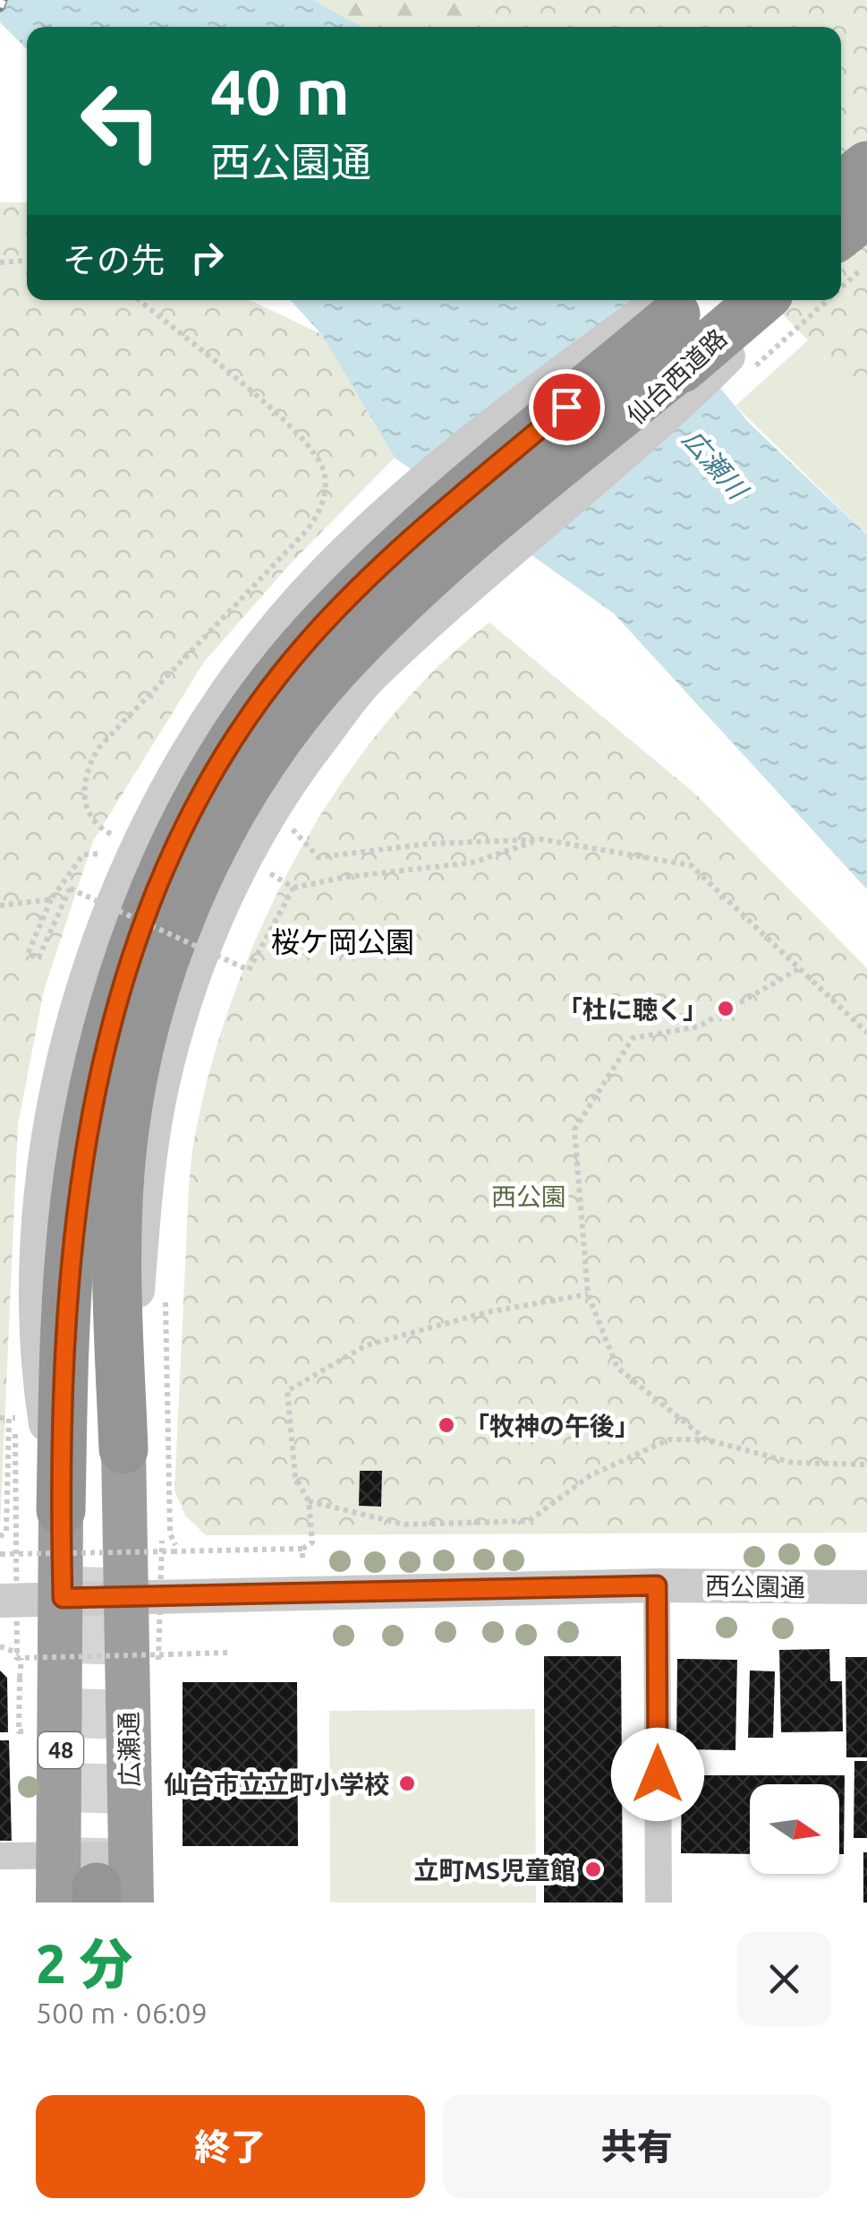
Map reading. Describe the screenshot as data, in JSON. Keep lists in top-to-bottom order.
{
  "streets": {
    "highway": ["仙台西道路", "広瀬通", "48"],
    "street": ["西公園通"]
  },
  "crossings": [
    ["仙台西道路", "48"],
    ["西公園通", "広瀬通"],
    ["西公園通", "48"],
    ["広瀬通", "48"]
  ],
  "districts": ["桜ケ岡公園"],
  "water": ["広瀬川"],
  "parks": ["西公園"],
  "places": [
    "「杜に聴く」",
    "「牧神の午後」",
    "仙台市立立町小学校",
    "立町MS児童館"
  ],
  "north": "right",
  "page": {
    "turn": ["40 m", "西公園通"],
    "then": "その先",
    "heading": ["2 分", "500 m · 06:09"],
    "buttons": ["終了", "共有"]
  }
}
